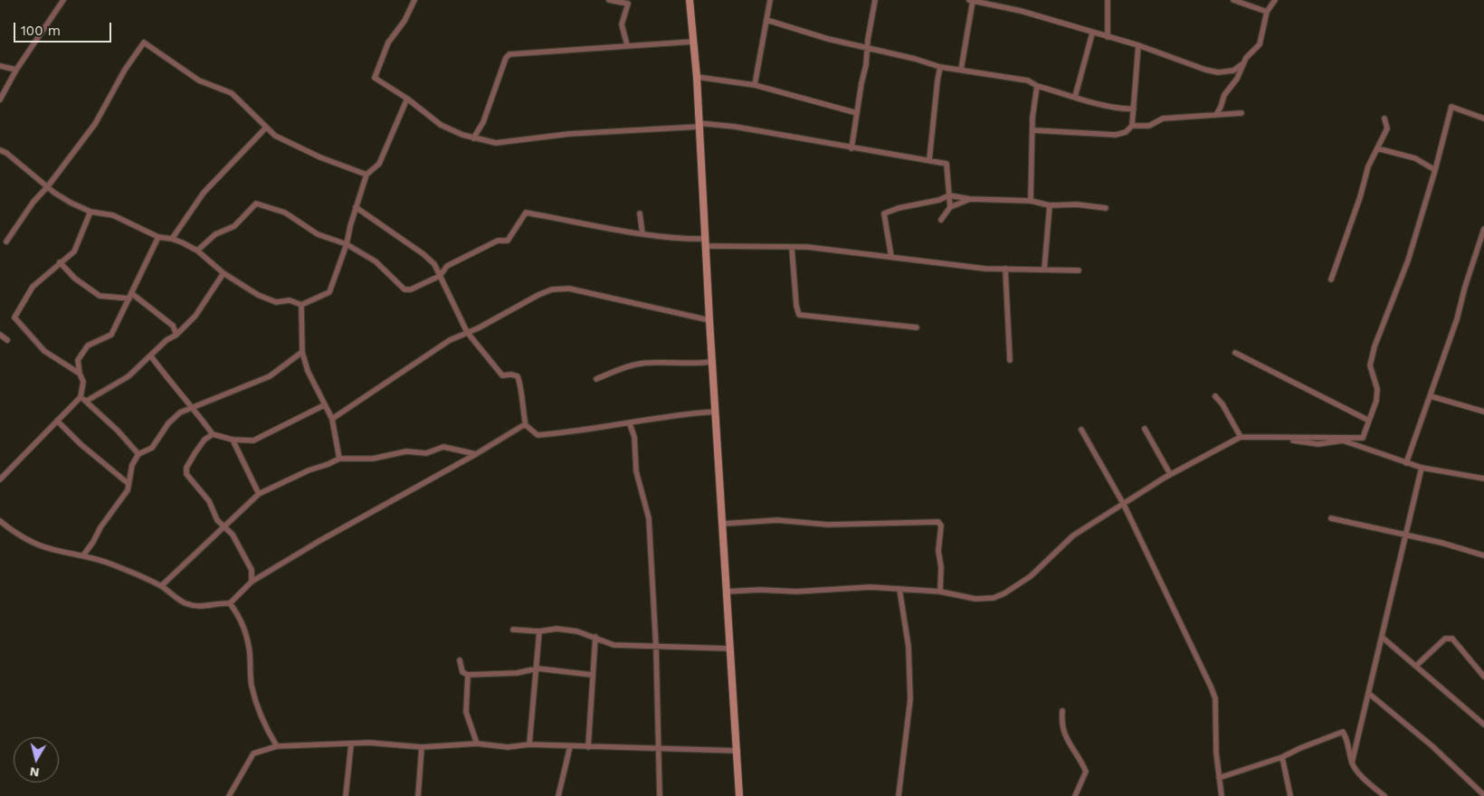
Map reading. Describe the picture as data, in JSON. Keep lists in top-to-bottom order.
{
  "scale_bar": "100 m",
  "north": "bottom"
}
